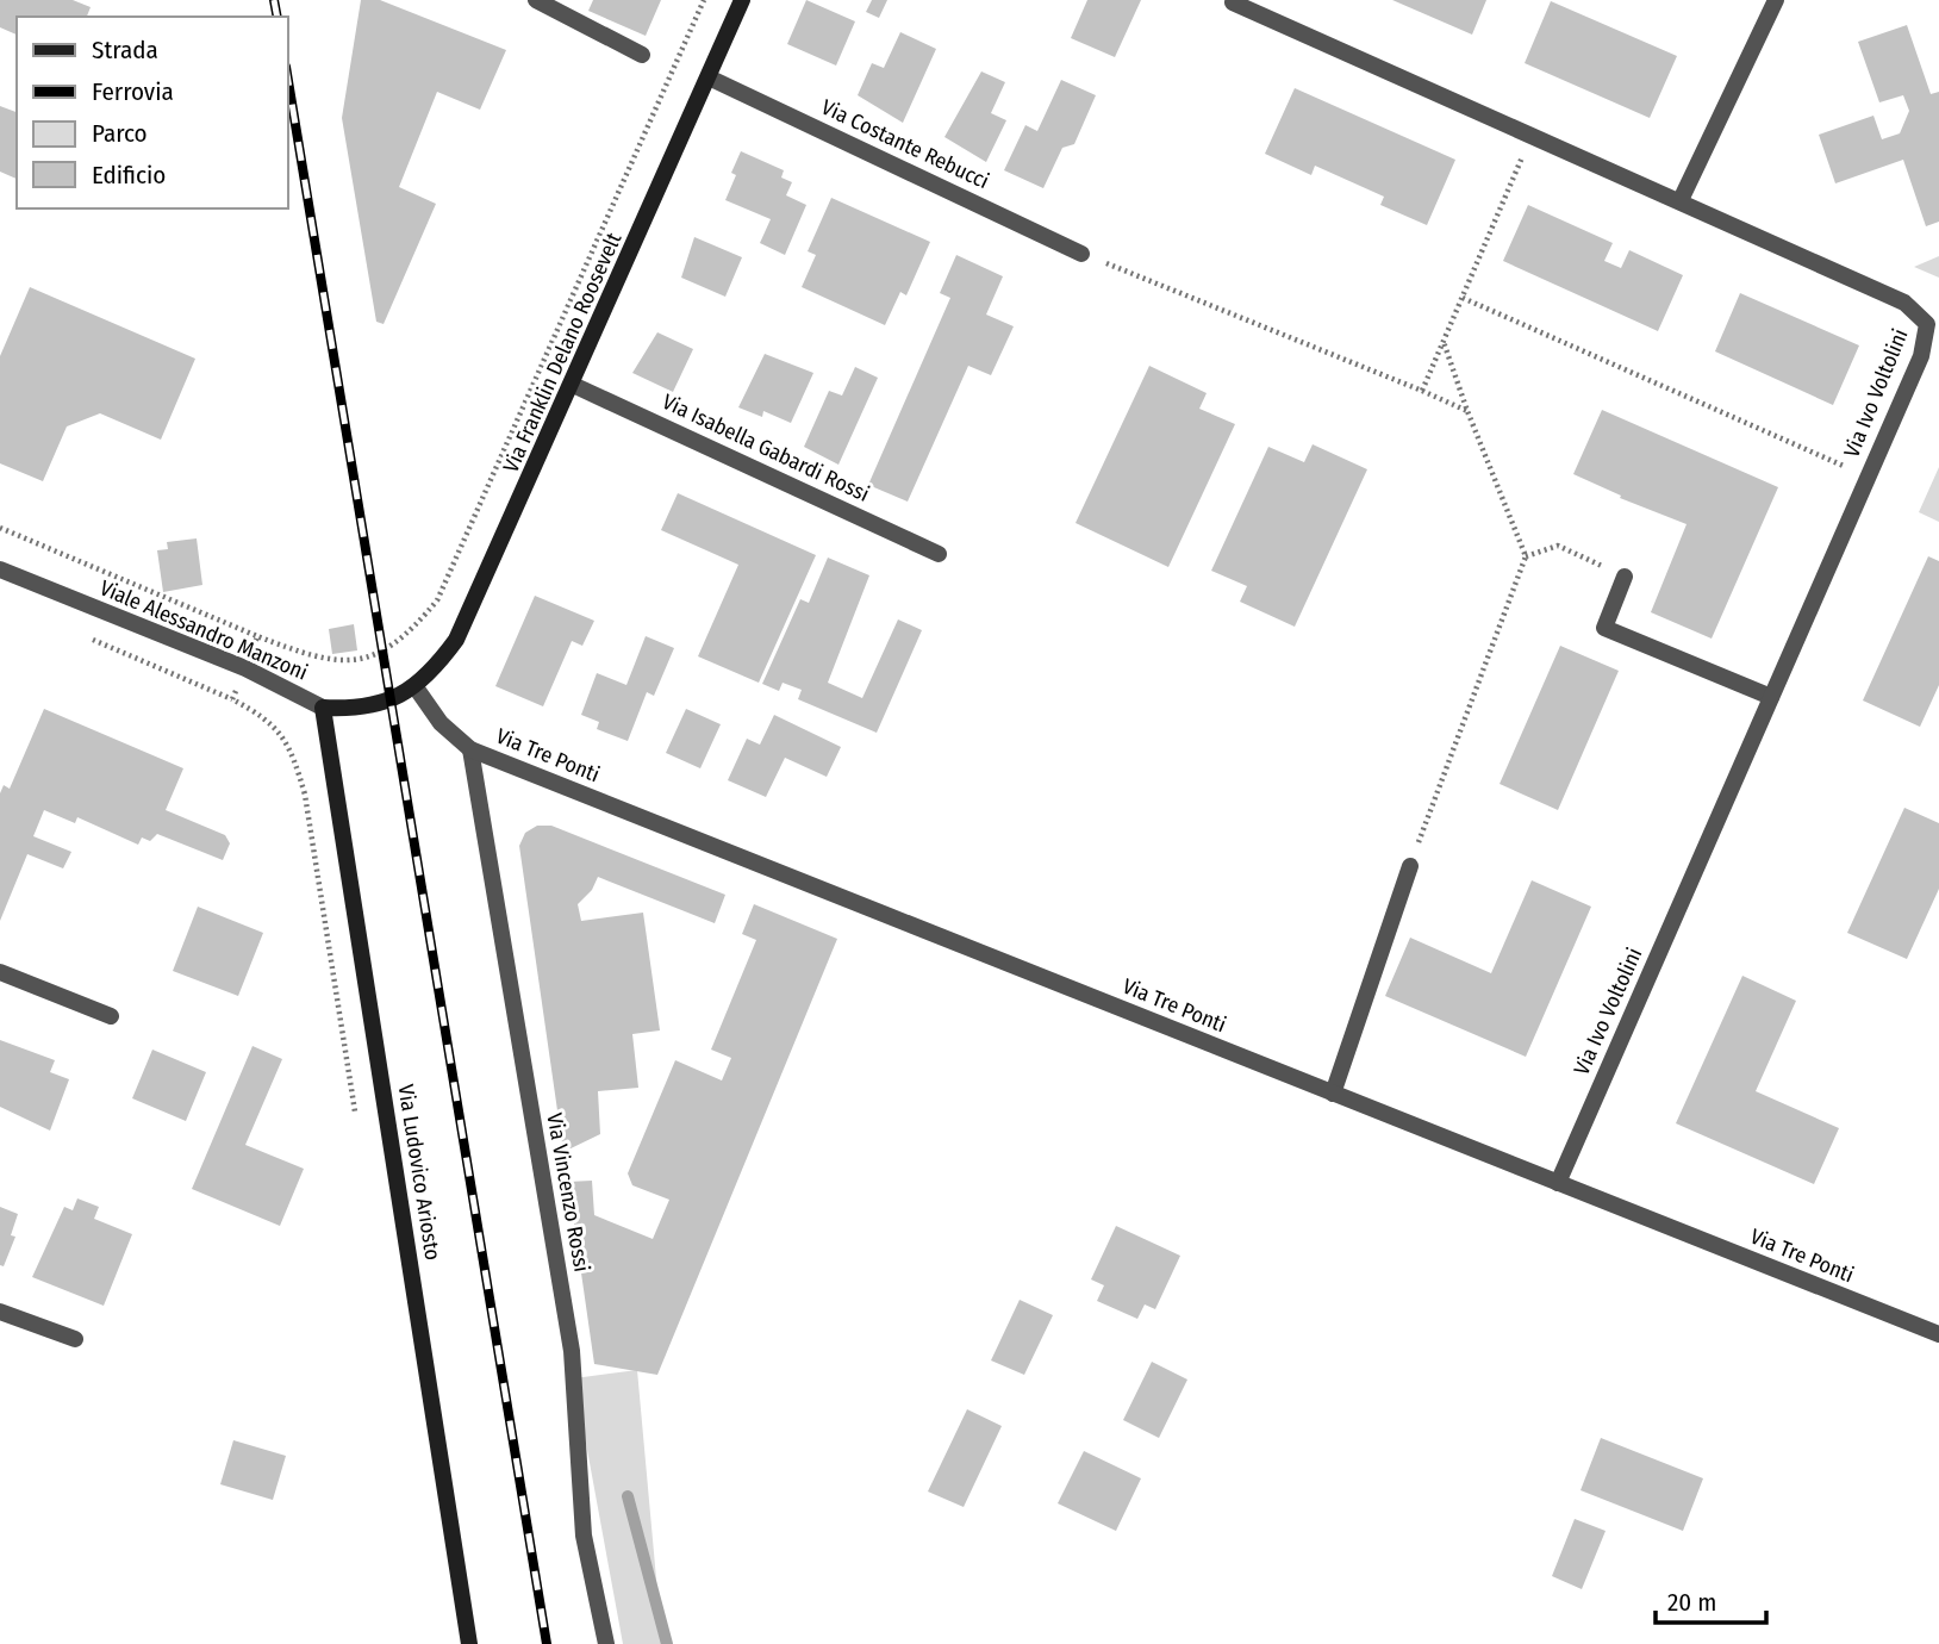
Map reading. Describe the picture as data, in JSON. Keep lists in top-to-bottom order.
{
  "streets": {
    "main road": ["Via Franklin Delano Roosevelt", "Viale Alessandro Manzoni", "Via Ludovico Ariosto"],
    "street": [
      "Via Costante Rebucci",
      "Via Ivo Voltolini",
      "Via Isabella Gabardi Rossi",
      "Via Tre Ponti",
      "Via Vincenzo Rossi"
    ]
  },
  "crossings": [
    ["Via Costante Rebucci", "Via Franklin Delano Roosevelt"],
    ["Via Franklin Delano Roosevelt", "Via Isabella Gabardi Rossi"],
    ["Via Franklin Delano Roosevelt", "Viale Alessandro Manzoni"],
    ["Via Franklin Delano Roosevelt", "Via Tre Ponti"],
    ["Via Ivo Voltolini", "Via Tre Ponti"],
    ["Viale Alessandro Manzoni", "Via Ludovico Ariosto"],
    ["Via Tre Ponti", "Via Vincenzo Rossi"]
  ],
  "legend": [
    "Strada",
    "Ferrovia",
    "Parco",
    "Edificio"
  ],
  "scale_bar": "20 m"
}
